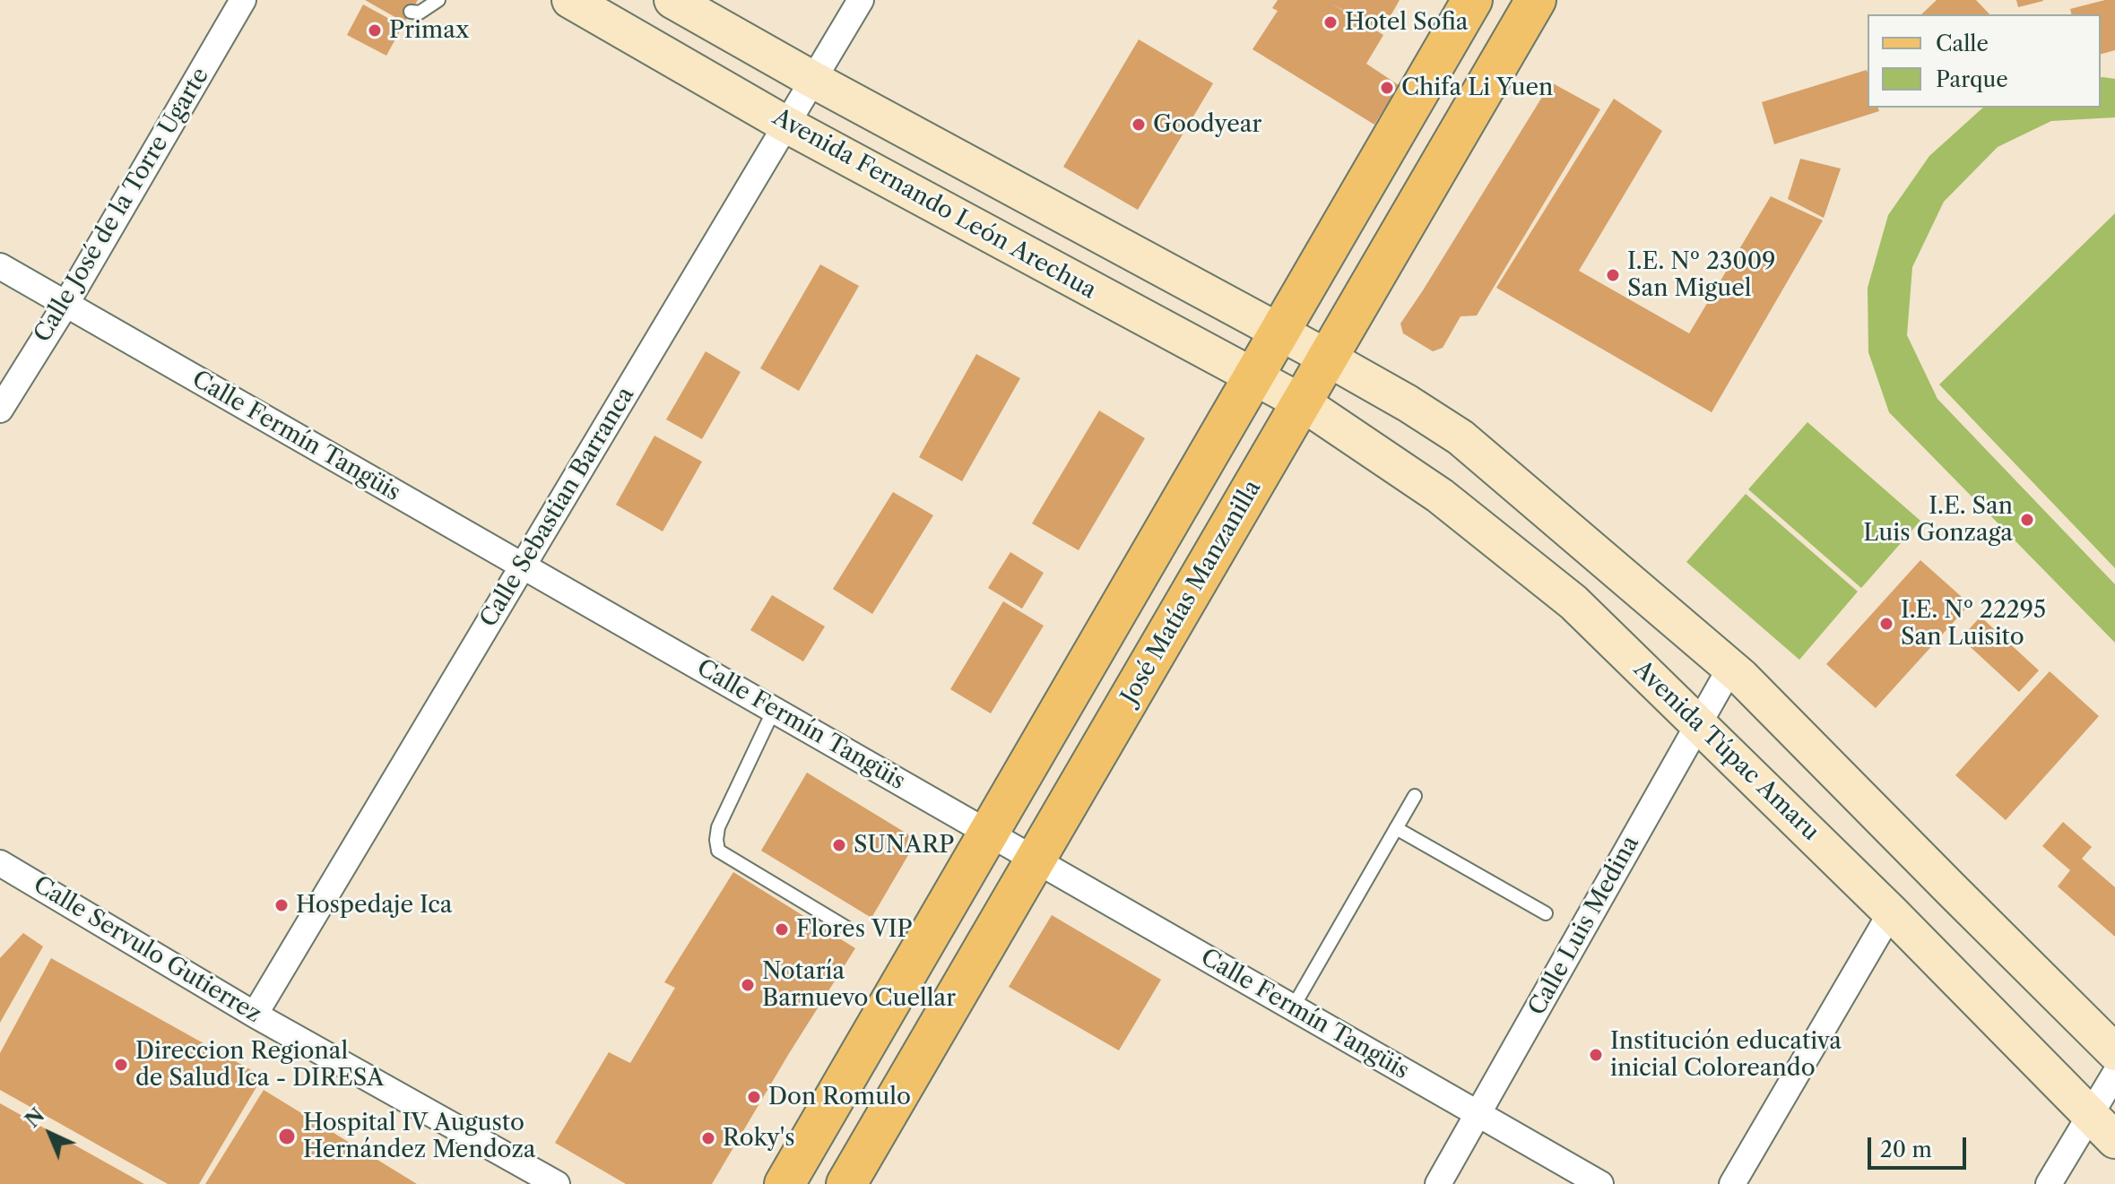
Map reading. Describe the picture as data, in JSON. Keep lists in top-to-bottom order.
{
  "streets": {
    "main road": ["Avenida Fernando León Arechua", "José Matías Manzanilla", "Avenida Túpac Amaru"],
    "street": [
      "Calle José de la Torre Ugarte",
      "Calle Fermín Tangüis",
      "Calle Sebastian Barranca",
      "Calle Luis Medina",
      "Calle Servulo Gutierrez"
    ]
  },
  "crossings": [
    ["Avenida Fernando León Arechua", "Calle Sebastian Barranca"],
    ["Avenida Fernando León Arechua", "José Matías Manzanilla"],
    ["Avenida Fernando León Arechua", "Avenida Túpac Amaru"],
    ["Calle José de la Torre Ugarte", "Calle Fermín Tangüis"],
    ["Calle Fermín Tangüis", "Calle Sebastian Barranca"],
    ["Calle Fermín Tangüis", "José Matías Manzanilla"],
    ["Calle Fermín Tangüis", "Calle Luis Medina"],
    ["Calle Sebastian Barranca", "Calle Servulo Gutierrez"],
    ["José Matías Manzanilla", "Avenida Túpac Amaru"],
    ["Avenida Túpac Amaru", "Calle Luis Medina"]
  ],
  "places": [
    "Hotel Sofia",
    "Primax",
    "Chifa Li Yuen",
    "Goodyear",
    "I.E. Nº 23009 San Miguel",
    "I.E. San Luis Gonzaga",
    "I.E. Nº 22295 San Luisito",
    "SUNARP",
    "Hospedaje Ica",
    "Flores VIP",
    "Notaría Barnuevo Cuellar",
    "Institución educativa inicial Coloreando",
    "Direccion Regional de Salud Ica - DIRESA",
    "Don Romulo",
    "Hospital IV Augusto Hernández Mendoza",
    "Roky's"
  ],
  "legend": ["Calle", "Parque"],
  "scale_bar": "20 m",
  "north": "top left"
}
